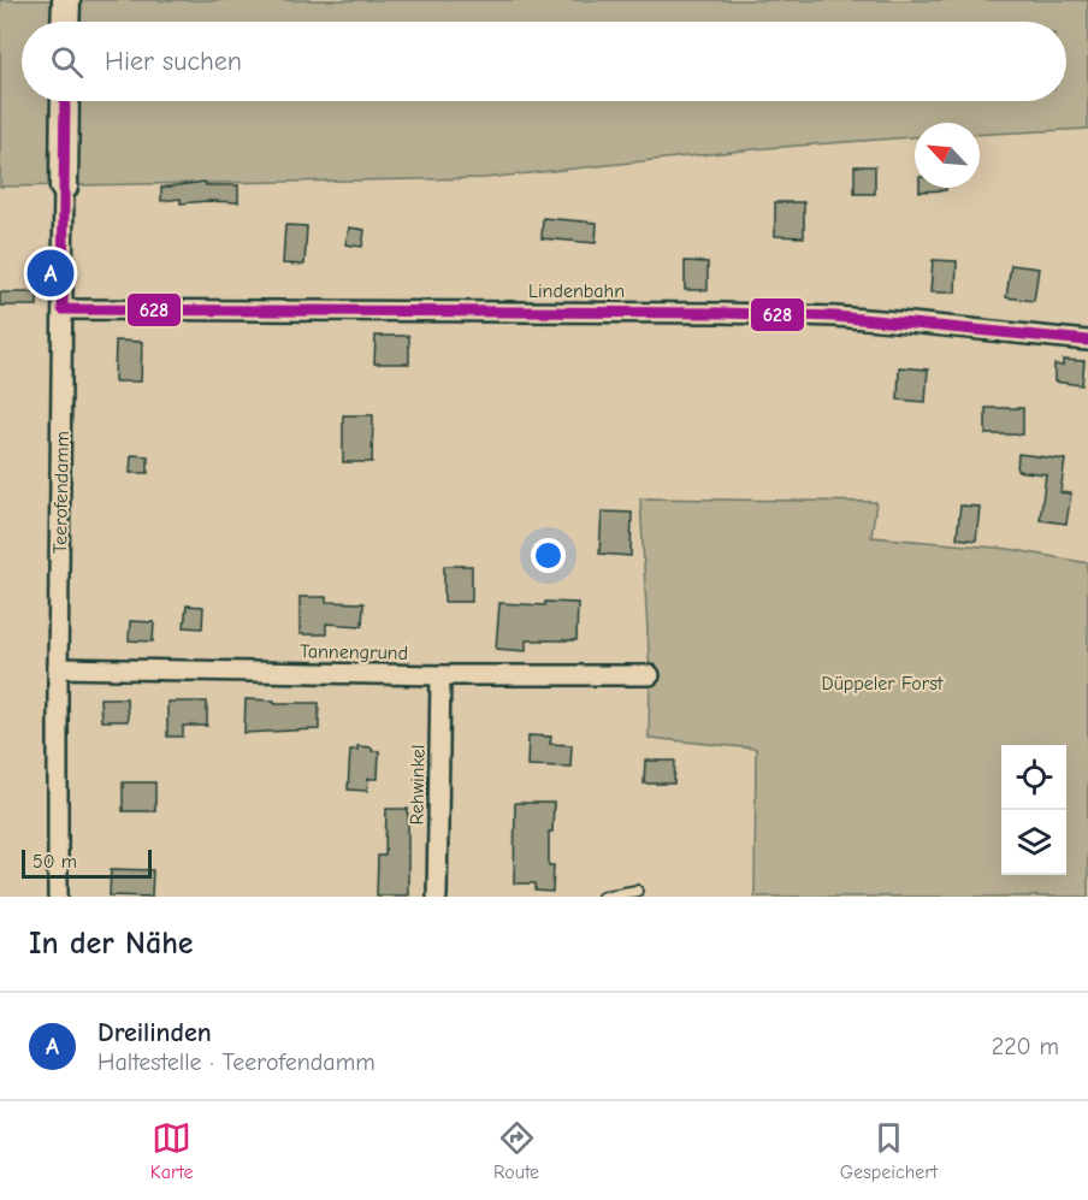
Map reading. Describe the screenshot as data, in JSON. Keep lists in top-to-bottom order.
{
  "streets": {
    "street": [
      "Lindenbahn",
      "Teerofendamm",
      "Tannengrund",
      "Rehwinkel"
    ]
  },
  "crossings": [
    ["Lindenbahn", "Teerofendamm"],
    ["Teerofendamm", "Tannengrund"],
    ["Tannengrund", "Rehwinkel"]
  ],
  "parks": ["Düppeler Forst"],
  "lines": ["transit line 628"],
  "scale_bar": "50 m",
  "north": "top left",
  "page": {
    "search": "Hier suchen",
    "pins": "A",
    "scale": "50 m",
    "heading": "In der Nähe",
    "list": [
      {
        "mark": "A",
        "name": "Dreilinden",
        "note": "Haltestelle · Teerofendamm",
        "value": "220 m"
      }
    ],
    "nav": ["Karte", "Route", "Gespeichert"]
  }
}
